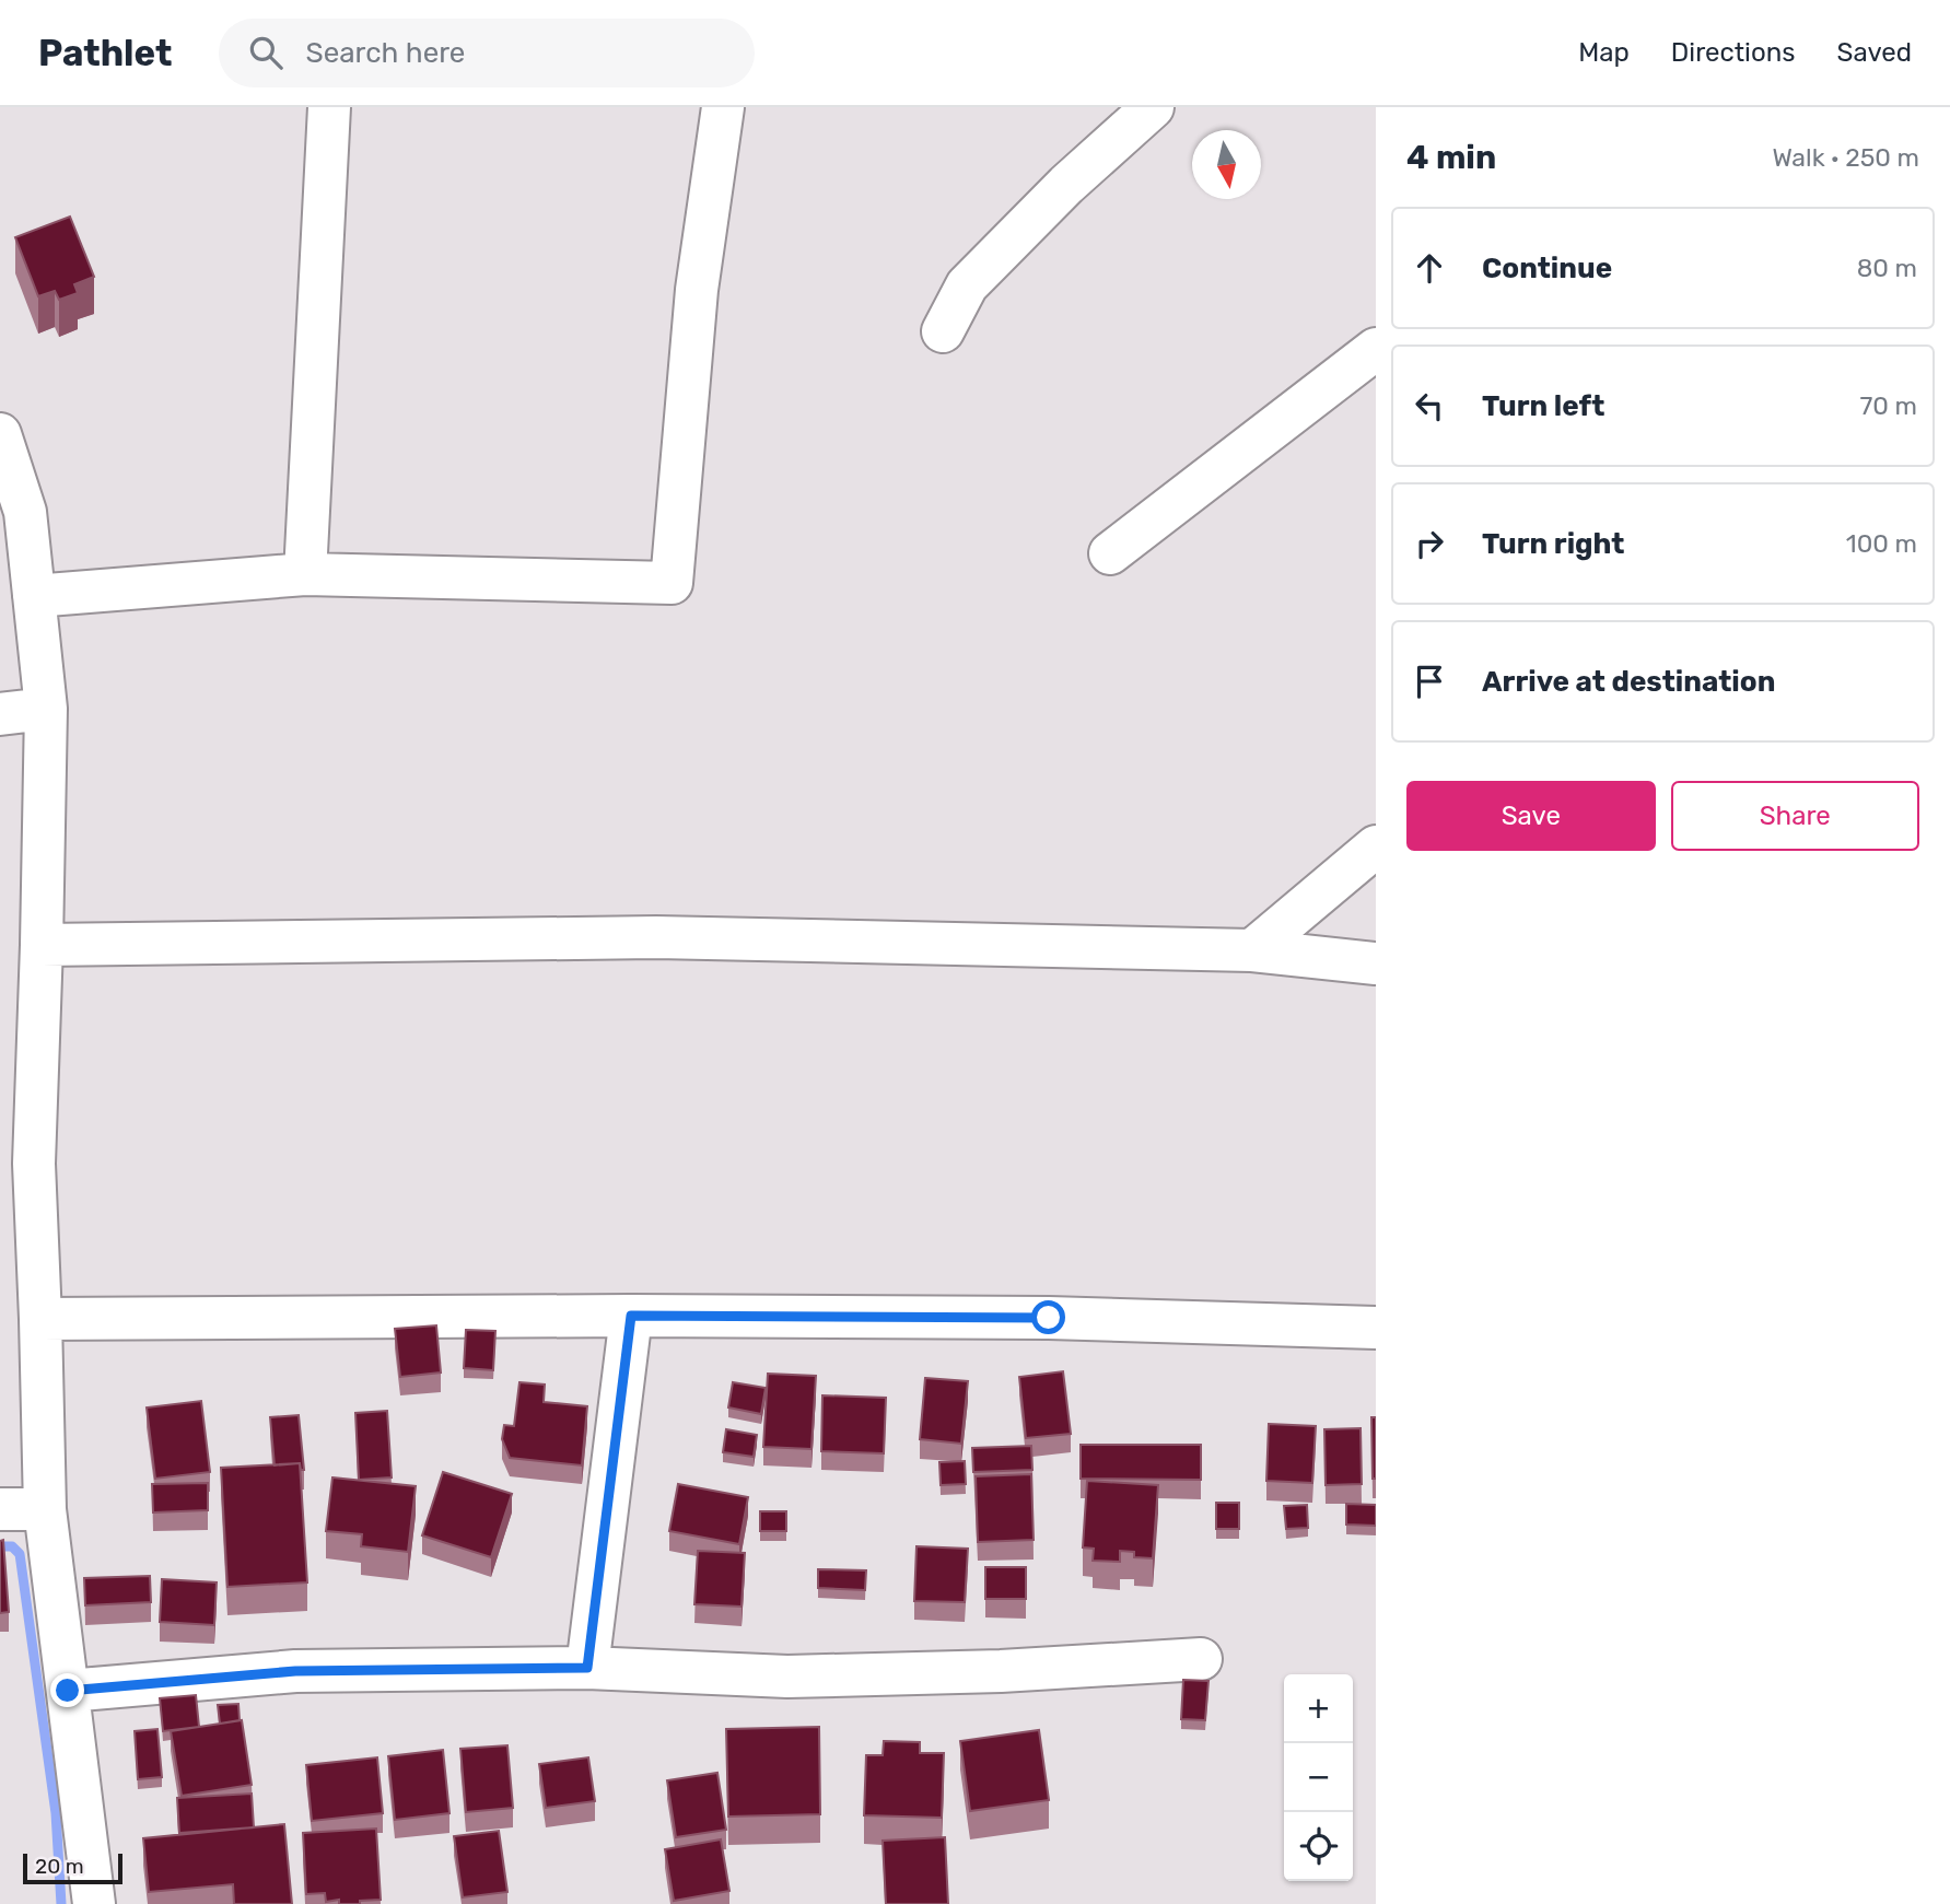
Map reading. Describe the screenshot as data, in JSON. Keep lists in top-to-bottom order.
{
  "scale_bar": "20 m",
  "north": "bottom",
  "page": {
    "header": "Pathlet",
    "search": "Search here",
    "nav": ["Map", "Directions", "Saved"],
    "heading": ["4 min", "Walk · 250 m"],
    "list": [
      ["Continue", "80 m"],
      ["Turn left", "70 m"],
      ["Turn right", "100 m"],
      "Arrive at destination"
    ],
    "buttons": ["Save", "Share"],
    "map_buttons": ["+", "−"],
    "scale": "20 m"
  }
}
